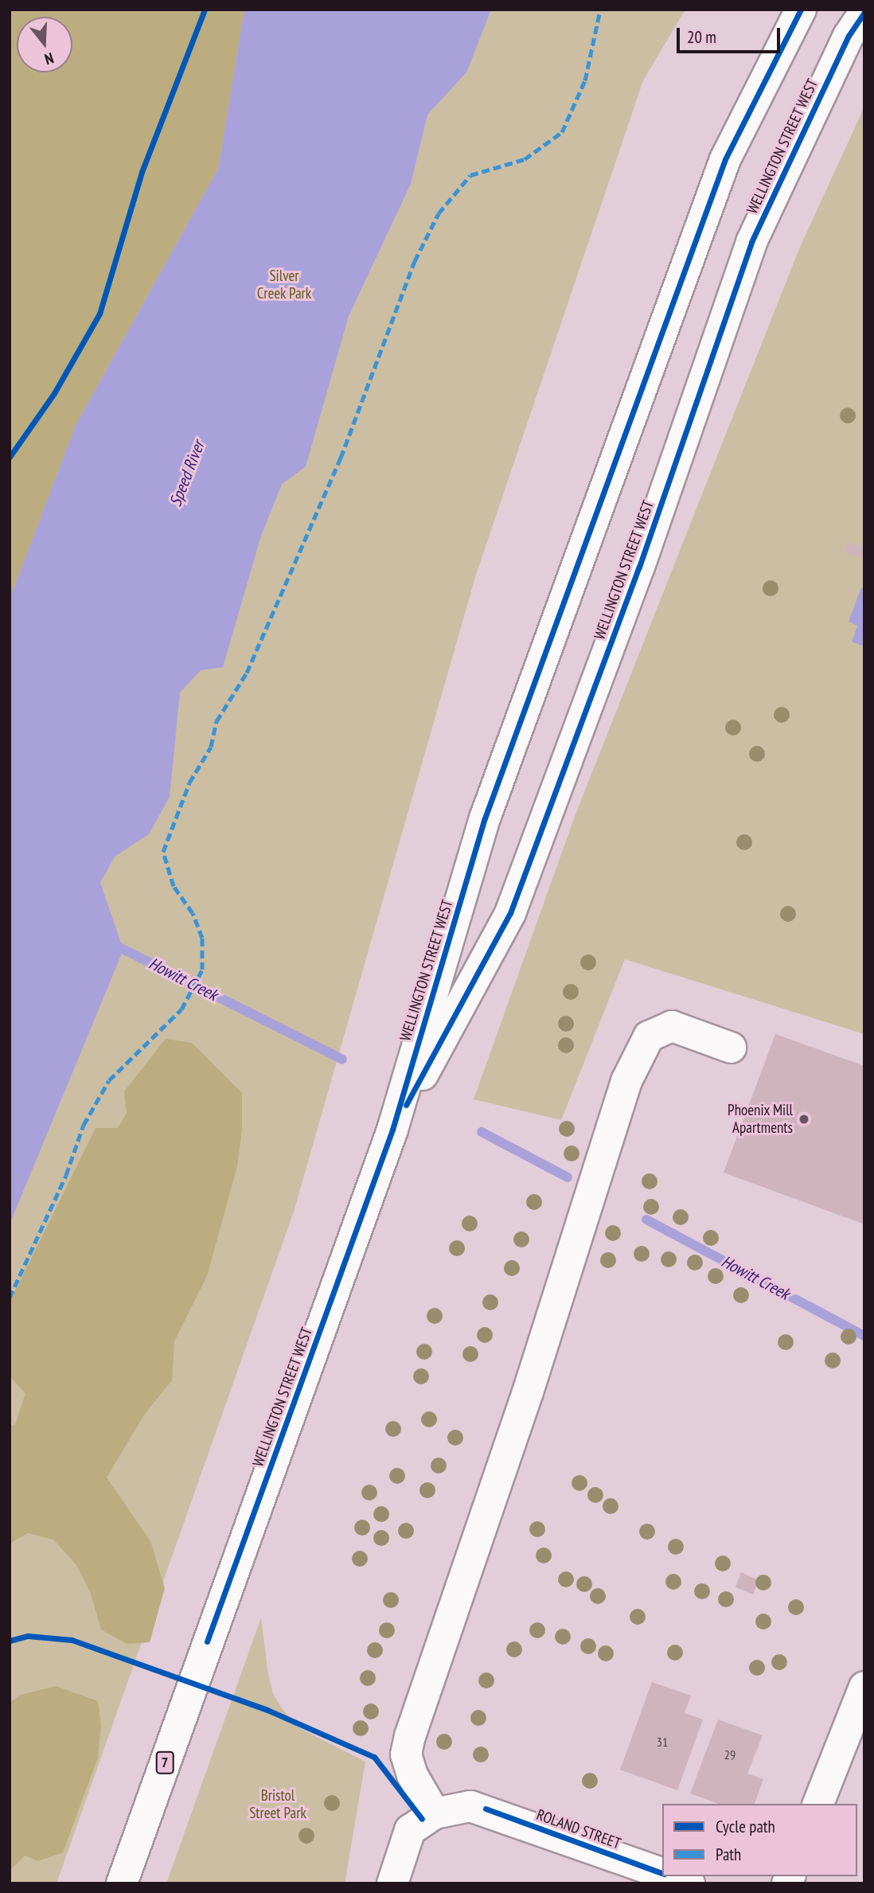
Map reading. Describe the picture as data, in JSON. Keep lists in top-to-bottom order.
{
  "streets": {
    "main road": ["WELLINGTON STREET WEST", "7", "ROLAND STREET"]
  },
  "water": ["Speed River", "Howitt Creek"],
  "parks": ["Silver Creek Park", "Bristol Street Park"],
  "places": ["Phoenix Mill Apartments"],
  "house_numbers": ["31", "29"],
  "legend": ["Cycle path", "Path"],
  "scale_bar": "20 m",
  "north": "bottom"
}
